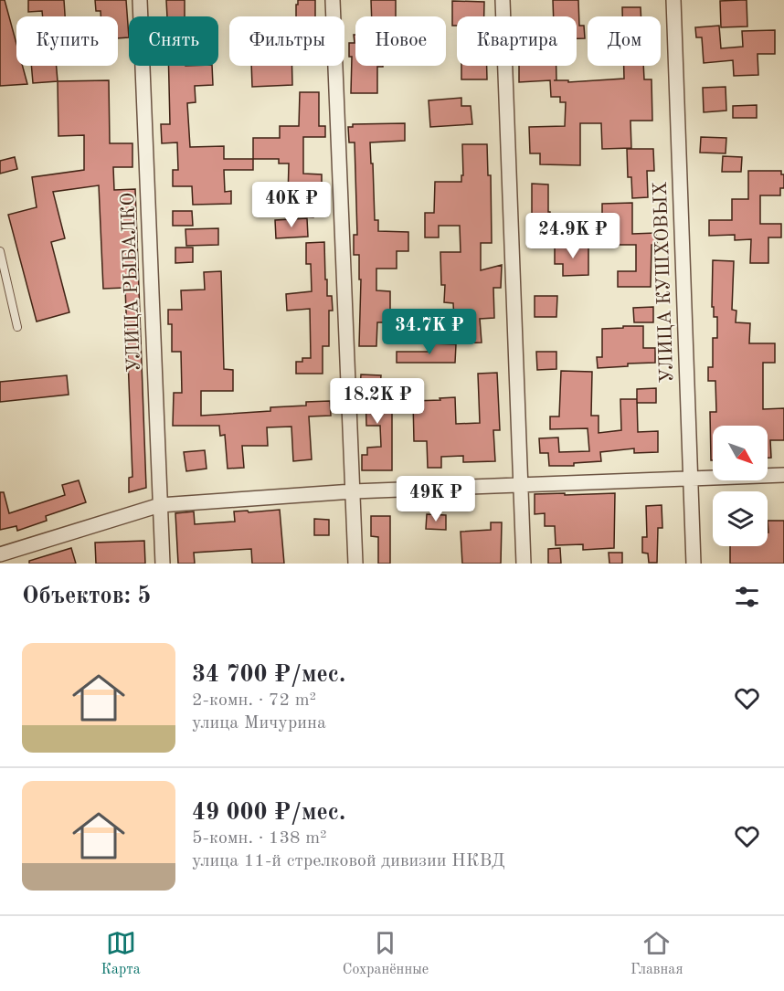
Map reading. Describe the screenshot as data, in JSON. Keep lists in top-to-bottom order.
{
  "streets": {
    "street": ["УЛИЦА РЫБАЛКО", "УЛИЦА КУШХОВЫХ"]
  },
  "north": "bottom right",
  "page": {
    "chip": [
      "Купить",
      "Снять",
      "Фильтры",
      "Новое",
      "Квартира",
      "Дом"
    ],
    "price": [
      "40K ₽",
      "24.9K ₽",
      "34.7K ₽",
      "18.2K ₽",
      "49K ₽"
    ],
    "heading": "Объектов: 5",
    "list": [
      {
        "name": "34 700 ₽/мес.",
        "note": "2-комн. · 72 m² · улица Мичурина"
      },
      {
        "name": "49 000 ₽/мес.",
        "note": "5-комн. · 138 m² · улица 11-й стрелковой дивизии НКВД"
      }
    ],
    "tabs": ["Карта", "Сохранённые", "Главная"]
  }
}
